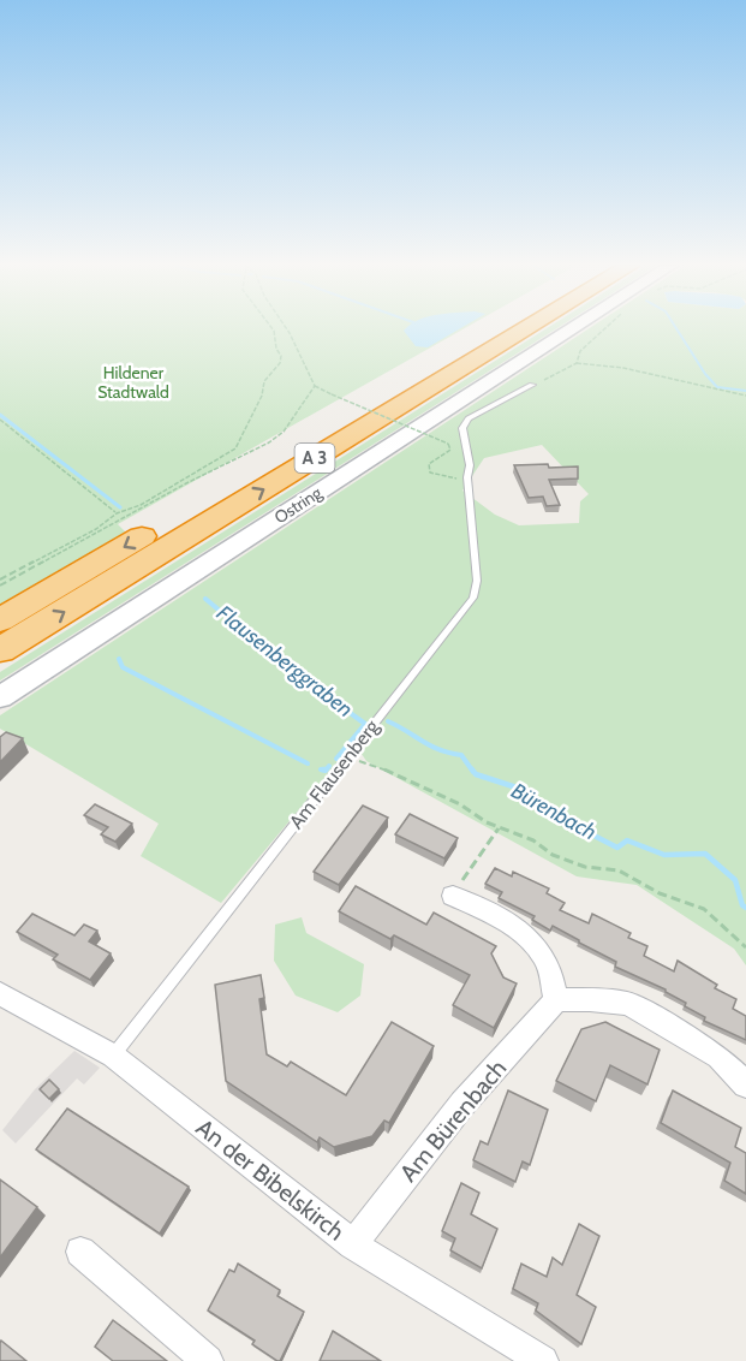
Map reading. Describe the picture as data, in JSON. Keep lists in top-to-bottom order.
{
  "streets": {
    "highway": ["A 3"],
    "main road": ["Ostring"],
    "street": ["Am Bürenbach", "An der Bibelskirch"],
    "lane": ["Am Flausenberg"]
  },
  "crossings": [
    ["Am Flausenberg", "An der Bibelskirch"],
    ["Am Bürenbach", "An der Bibelskirch"]
  ],
  "water": ["Flausenberggraben", "Bürenbach"],
  "parks": ["Hildener Stadtwald"]
}
